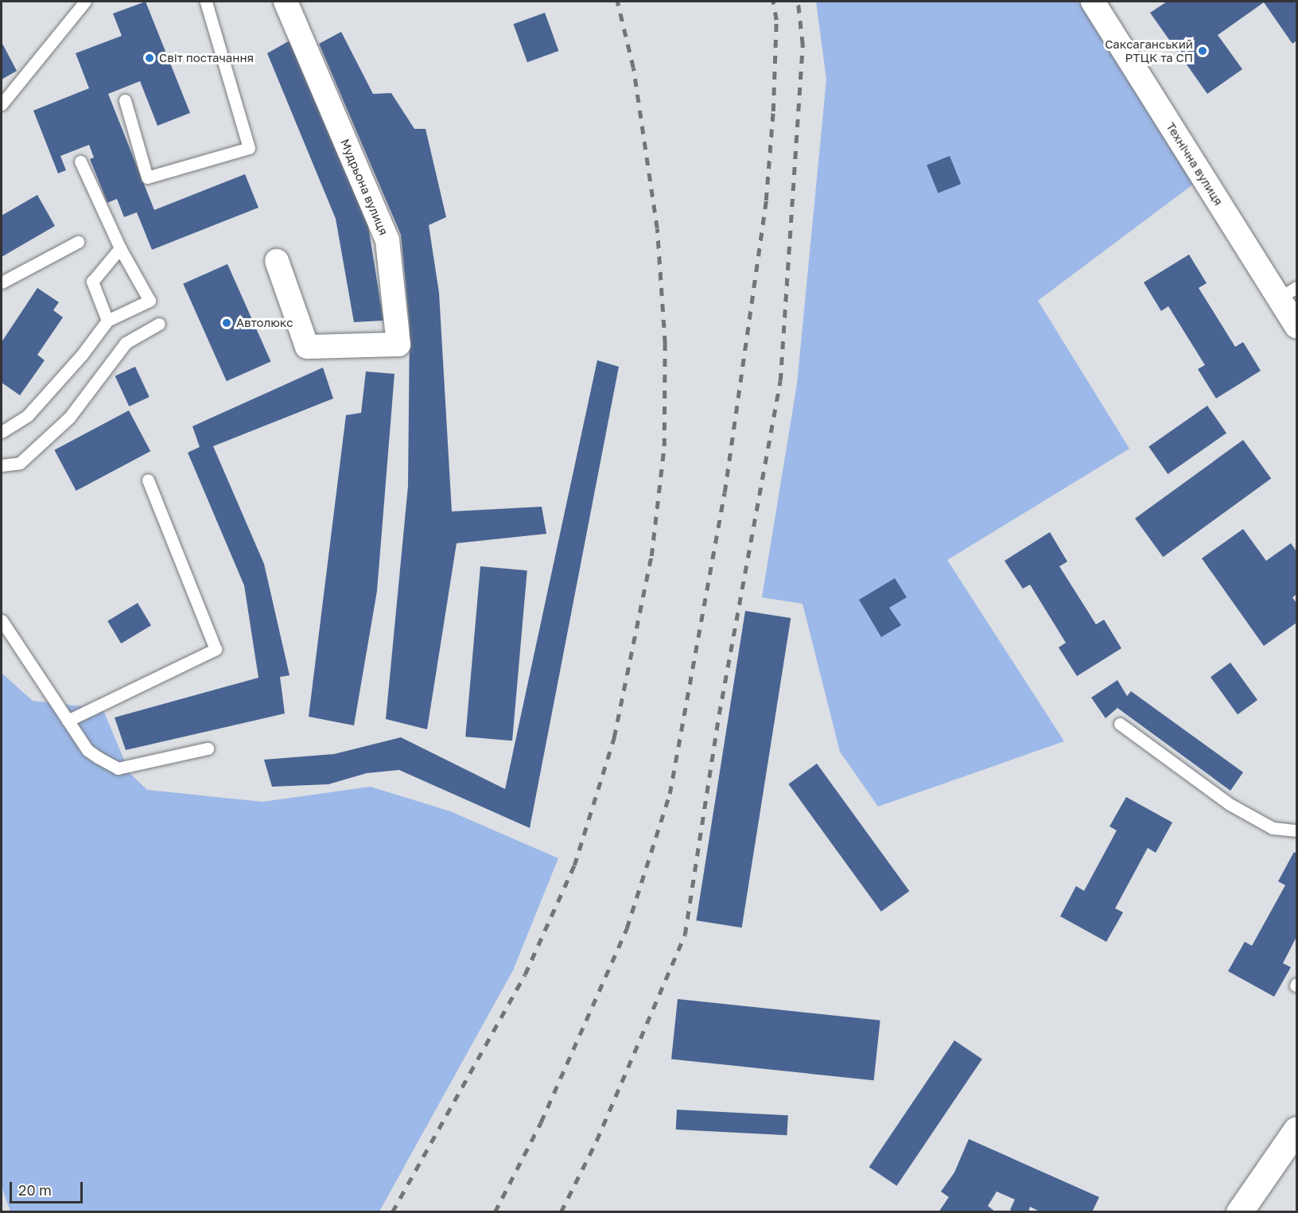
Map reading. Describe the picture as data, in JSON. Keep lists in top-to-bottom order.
{
  "streets": {
    "street": ["Технічна вулиця", "Мудрьона вулиця"]
  },
  "places": ["Саксаганський РТЦК та СП", "Світ постачання", "Автолюкс"],
  "scale_bar": "20 m"
}
